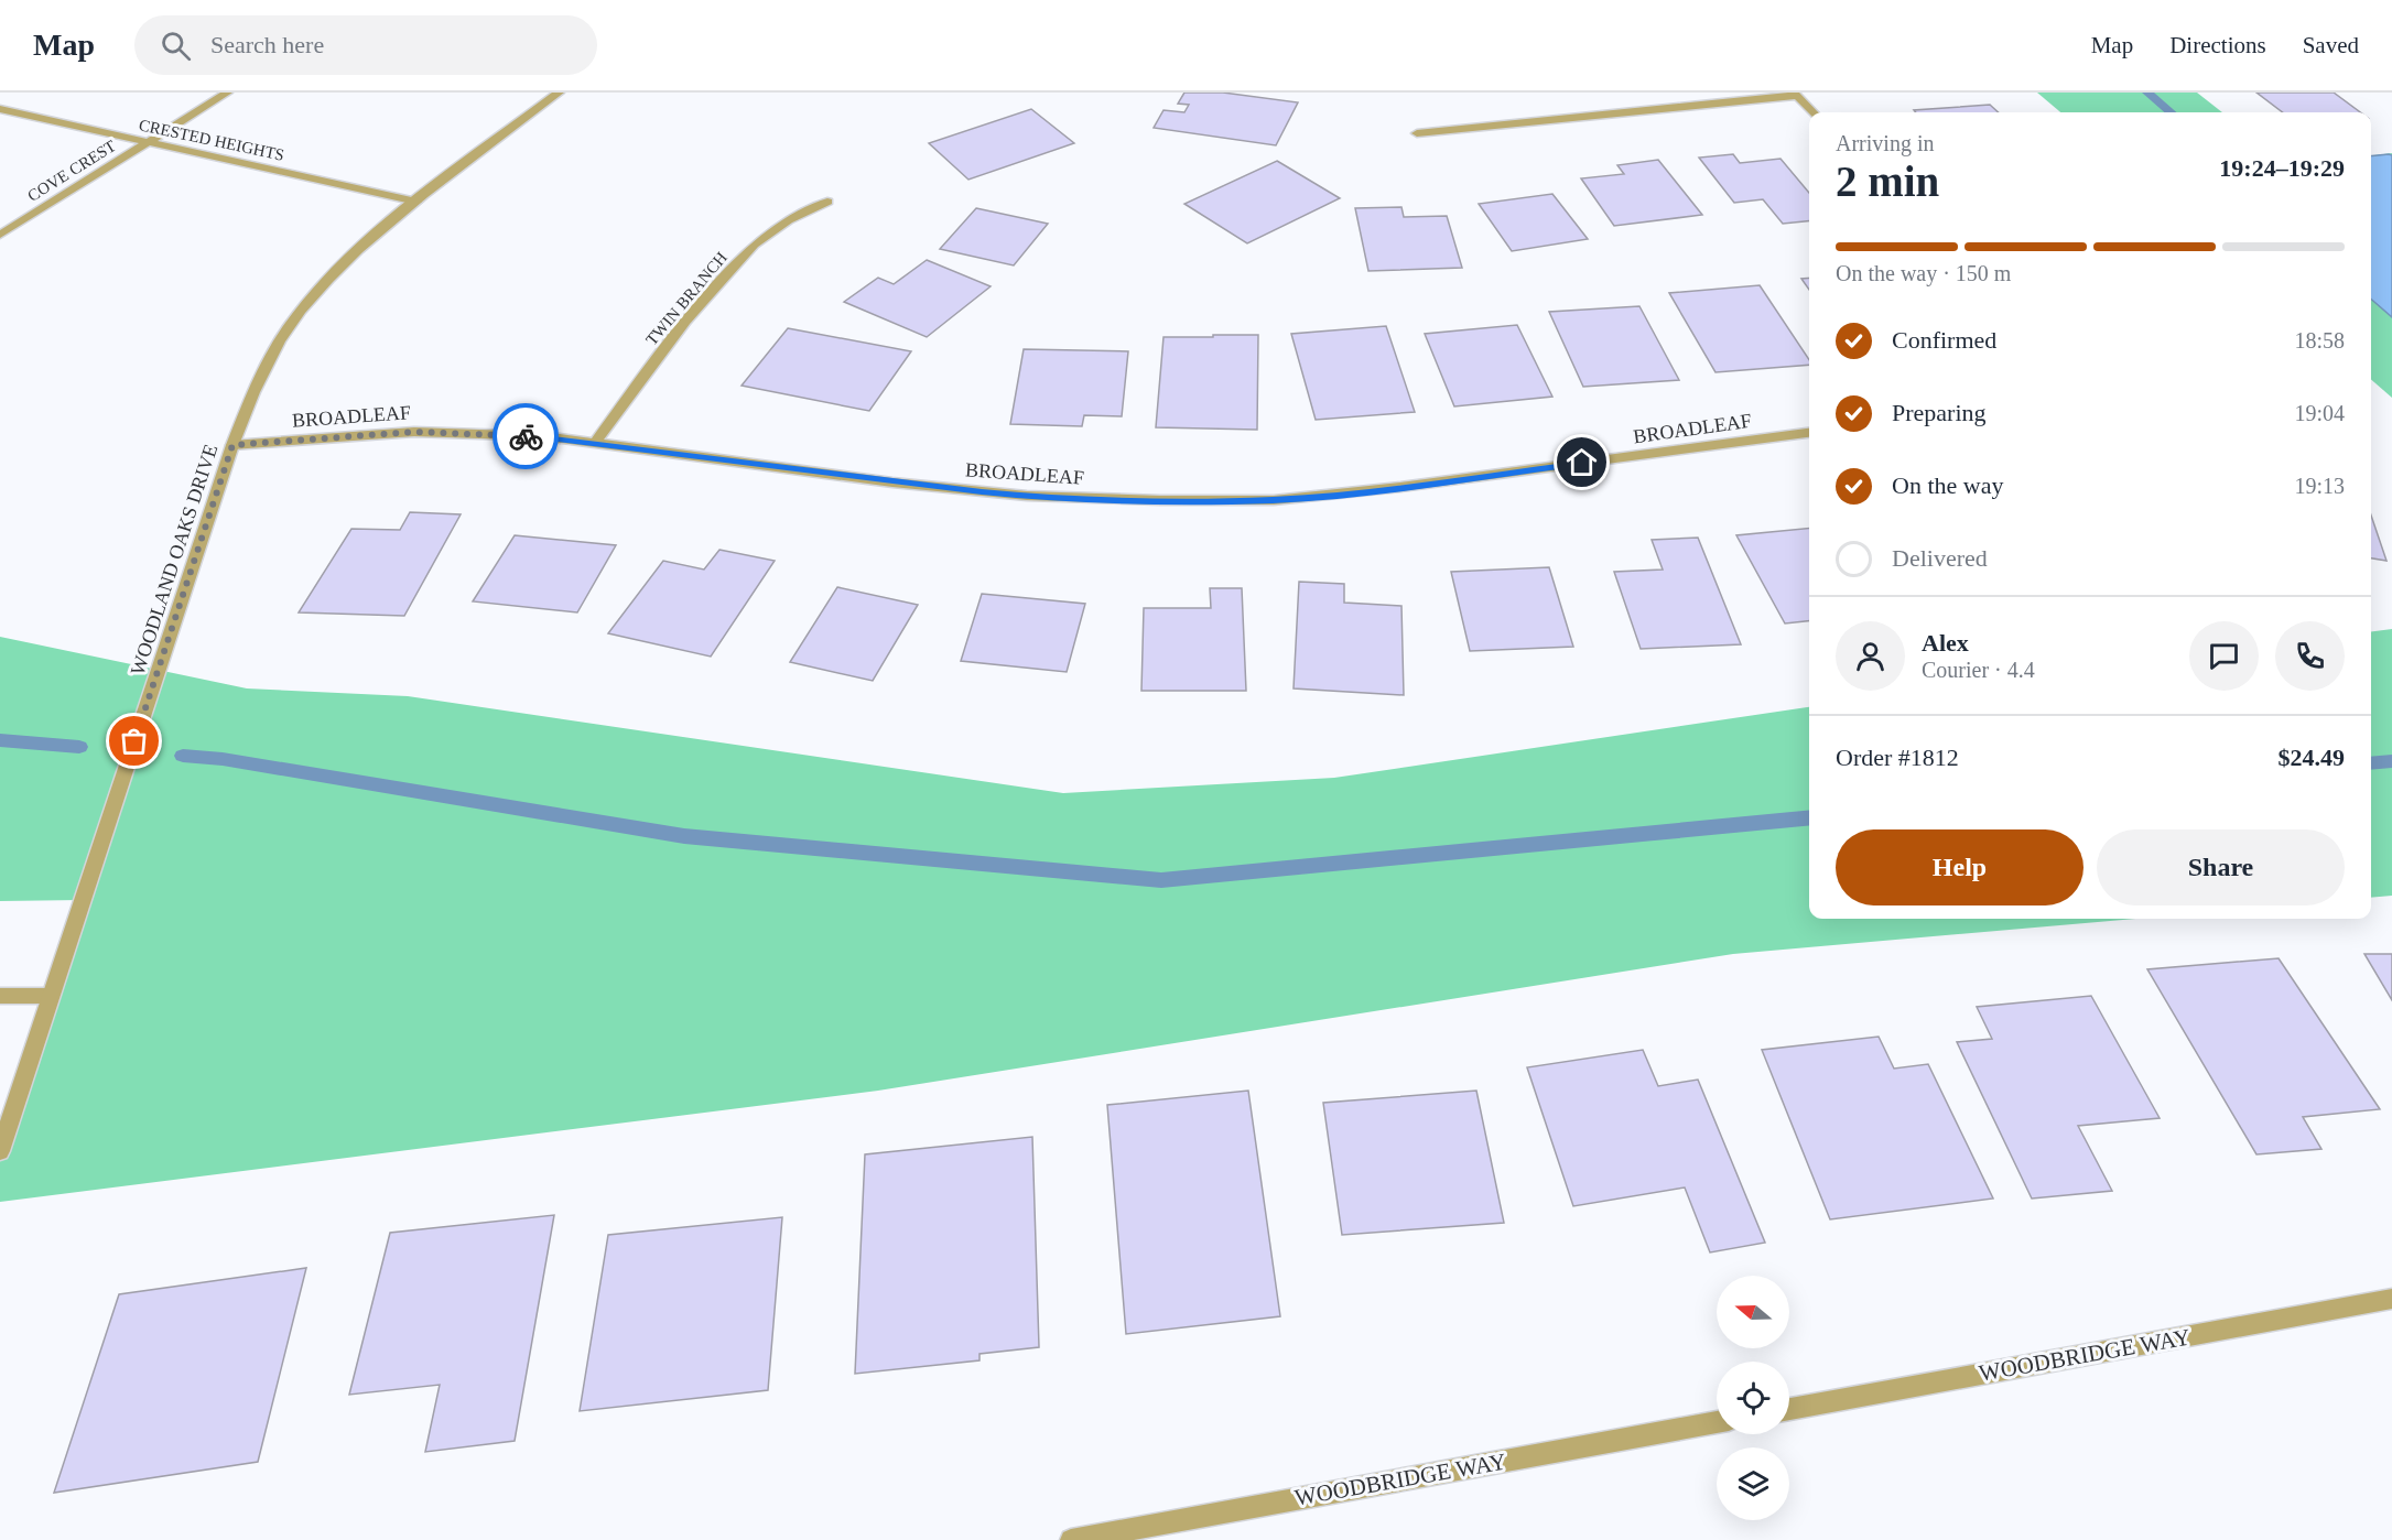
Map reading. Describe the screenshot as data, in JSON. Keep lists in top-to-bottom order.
{
  "streets": {
    "street": [
      "CRESTED HEIGHTS",
      "COVE CREST",
      "TWIN BRANCH",
      "BROADLEAF",
      "WOODLAND OAKS DRIVE",
      "WOODBRIDGE WAY"
    ]
  },
  "crossings": [
    ["CRESTED HEIGHTS", "COVE CREST"],
    ["CRESTED HEIGHTS", "WOODLAND OAKS DRIVE"],
    ["TWIN BRANCH", "BROADLEAF"],
    ["BROADLEAF", "WOODLAND OAKS DRIVE"]
  ],
  "north": "left",
  "page": {
    "header": "Map",
    "search": "Search here",
    "nav": ["Map", "Directions", "Saved"],
    "heading": ["2 min", "Arriving in", "19:24–19:29"],
    "panel": [
      "Alex",
      "Courier · 4.4",
      "Order #1812",
      "$24.49"
    ],
    "bar": "On the way · 150 m",
    "list": [
      ["Confirmed", "18:58"],
      ["Preparing", "19:04"],
      ["On the way", "19:13"],
      "Delivered"
    ],
    "buttons": ["Help", "Share"]
  }
}
